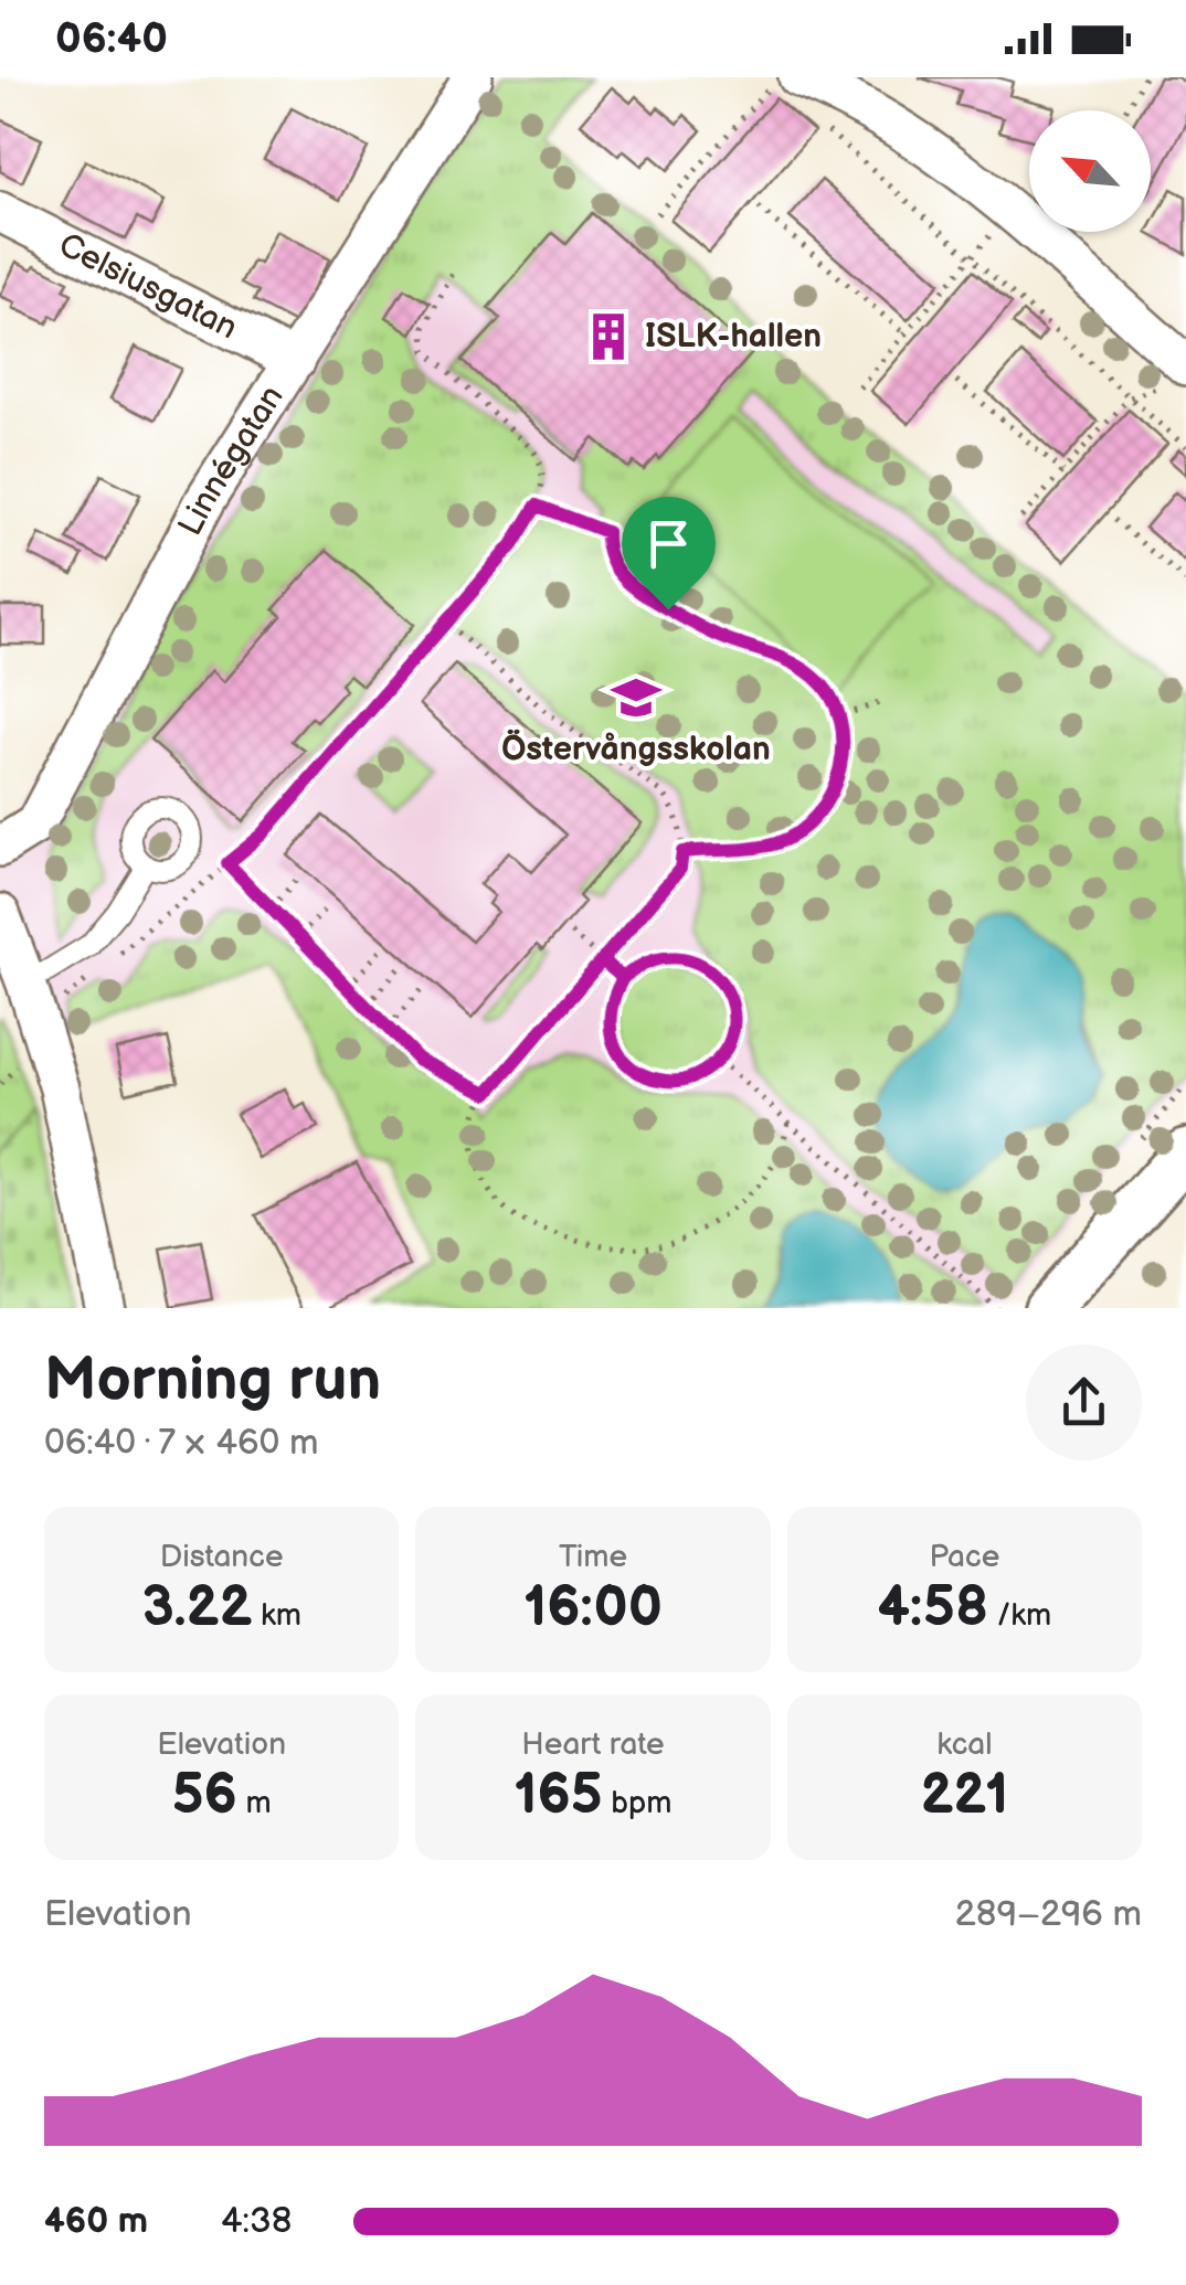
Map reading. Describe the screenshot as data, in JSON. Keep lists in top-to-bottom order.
{
  "streets": {
    "street": ["Celsiusgatan", "Linnégatan"]
  },
  "crossings": [
    ["Celsiusgatan", "Linnégatan"]
  ],
  "places": {
    "building": ["ISLK-hallen"],
    "school or university": ["Östervångsskolan"]
  },
  "north": "top left",
  "page": {
    "status": "06:40",
    "heading": ["Morning run", "06:40 · 7 × 460 m"],
    "stats": [
      ["Distance", "3.22 km"],
      ["Time", "16:00"],
      ["Pace", "4:58 /km"],
      ["Elevation", "56 m"],
      ["Heart rate", "165 bpm"],
      ["kcal", "221"]
    ],
    "chart": ["Elevation", "289–296 m"],
    "list": [
      {
        "name": "460 m",
        "note": "4:38"
      }
    ]
  }
}
